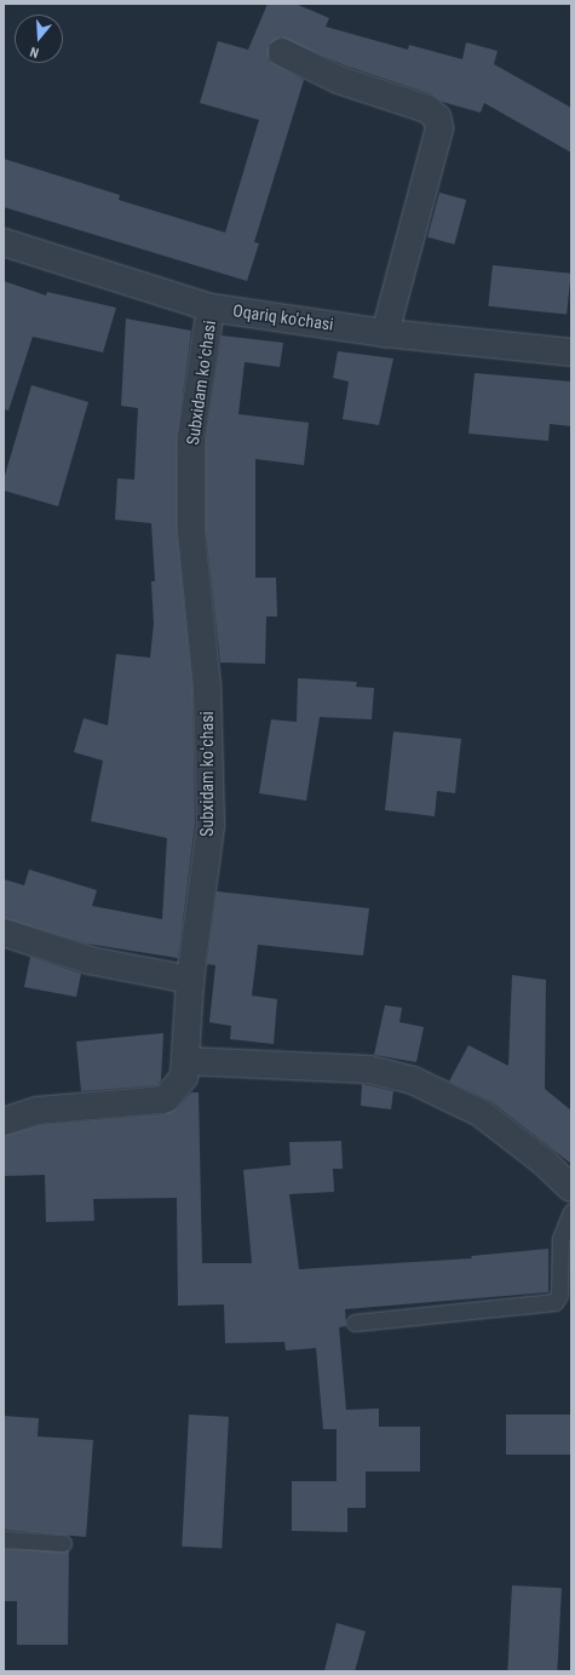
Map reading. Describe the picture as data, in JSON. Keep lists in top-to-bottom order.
{
  "streets": {
    "street": ["Oqariq ko'chasi", "Subxidam koʻchasi"]
  },
  "crossings": [
    ["Oqariq ko'chasi", "Subxidam koʻchasi"]
  ],
  "north": "bottom"
}
